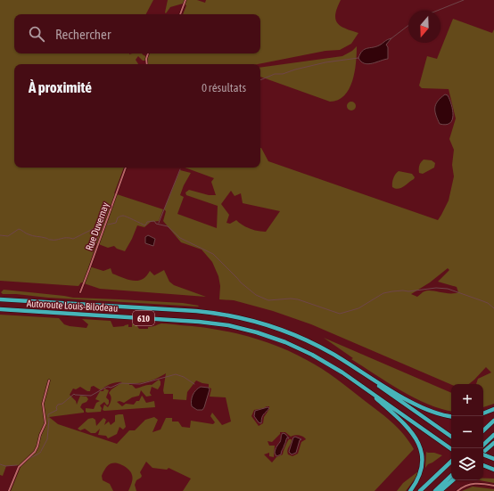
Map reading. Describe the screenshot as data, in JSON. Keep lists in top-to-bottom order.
{
  "streets": {
    "highway": ["Autoroute Louis-Bilodeau", "610"],
    "street": ["Rue Duvernay"]
  },
  "north": "bottom",
  "page": {
    "search": "Rechercher",
    "heading": ["À proximité", "0 résultats"],
    "map_buttons": ["+", "−"]
  }
}
